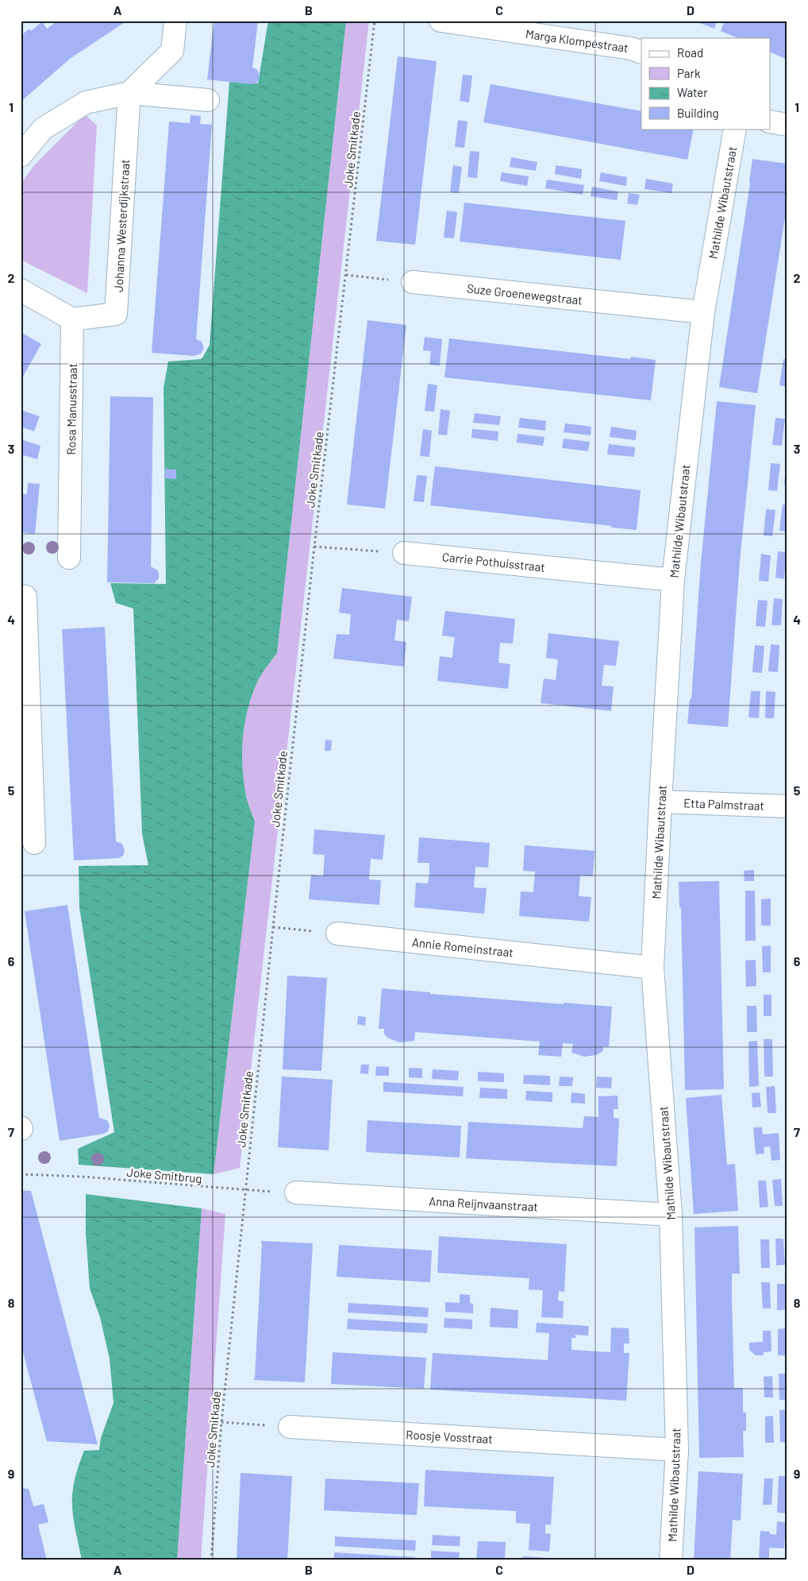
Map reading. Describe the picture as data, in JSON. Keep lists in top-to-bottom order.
{
  "streets": {
    "street": [
      "Marga Klompéstraat",
      "Mathilde Wibautstraat",
      "Johanna Westerdijkstraat",
      "Suze Groenewegstraat",
      "Rosa Manusstraat",
      "Carrie Pothuisstraat",
      "Etta Palmstraat",
      "Annie Romeinstraat",
      "Anna Reijnvaanstraat",
      "Roosje Vosstraat"
    ],
    "path": ["Joke Smitkade", "Joke Smitbrug"]
  },
  "crossings": [
    ["Joke Smitkade", "Joke Smitbrug"],
    ["Mathilde Wibautstraat", "Suze Groenewegstraat"],
    ["Mathilde Wibautstraat", "Carrie Pothuisstraat"],
    ["Mathilde Wibautstraat", "Etta Palmstraat"],
    ["Mathilde Wibautstraat", "Annie Romeinstraat"],
    ["Mathilde Wibautstraat", "Anna Reijnvaanstraat"],
    ["Mathilde Wibautstraat", "Roosje Vosstraat"],
    ["Johanna Westerdijkstraat", "Rosa Manusstraat"]
  ],
  "legend": [
    "Road",
    "Park",
    "Water",
    "Building"
  ],
  "grid": {
    "columns": [
      "A",
      "B",
      "C",
      "D"
    ],
    "rows": [
      "1",
      "2",
      "3",
      "4",
      "5",
      "6",
      "7",
      "8",
      "9"
    ]
  }
}
